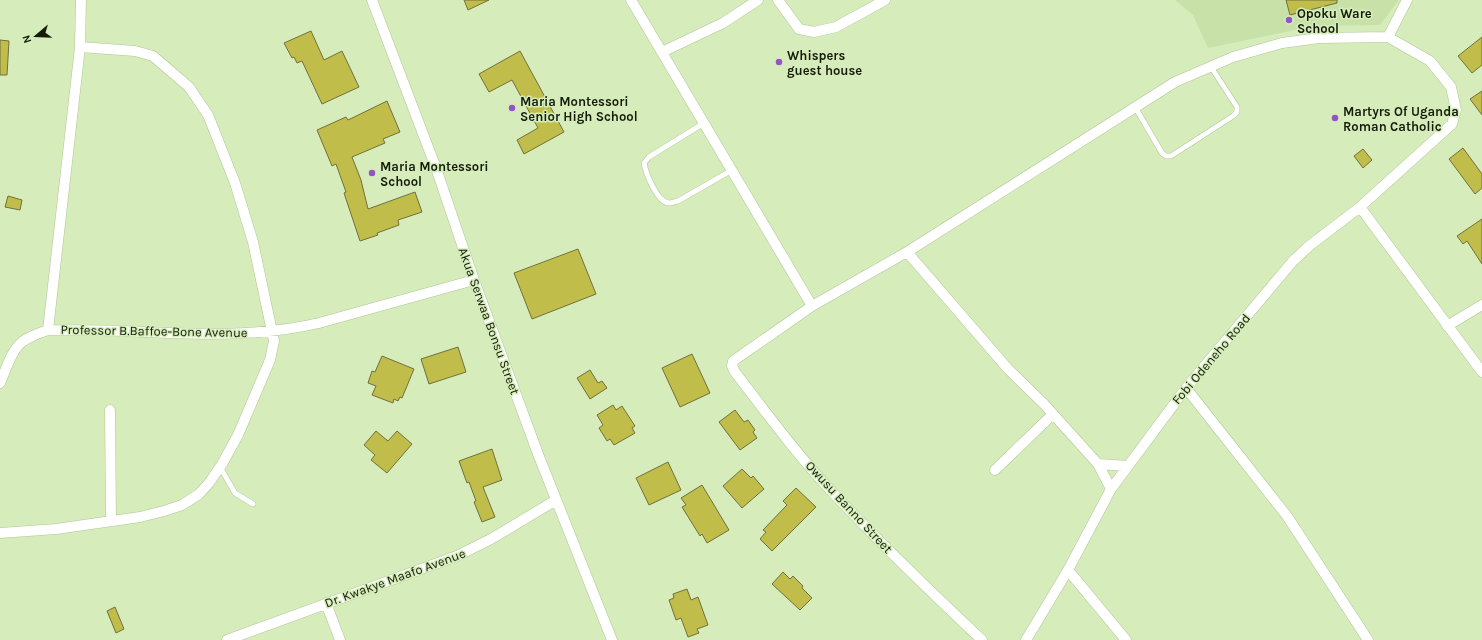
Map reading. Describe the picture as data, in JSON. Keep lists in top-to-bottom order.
{
  "streets": {
    "street": [
      "Akua Serwaa Bonsu Street",
      "Professor B.Baffoe-Bone Avenue",
      "Fobi Odeneho Road",
      "Owusu Banno Street",
      "Dr. Kwakye Maafo Avenue"
    ]
  },
  "crossings": [
    ["Akua Serwaa Bonsu Street", "Professor B.Baffoe-Bone Avenue"],
    ["Akua Serwaa Bonsu Street", "Dr. Kwakye Maafo Avenue"]
  ],
  "places": [
    "Opoku Ware School",
    "Whispers guest house",
    "Maria Montessori Senior High School",
    "Martyrs Of Uganda Roman Catholic",
    "Maria Montessori School"
  ],
  "north": "left"
}
